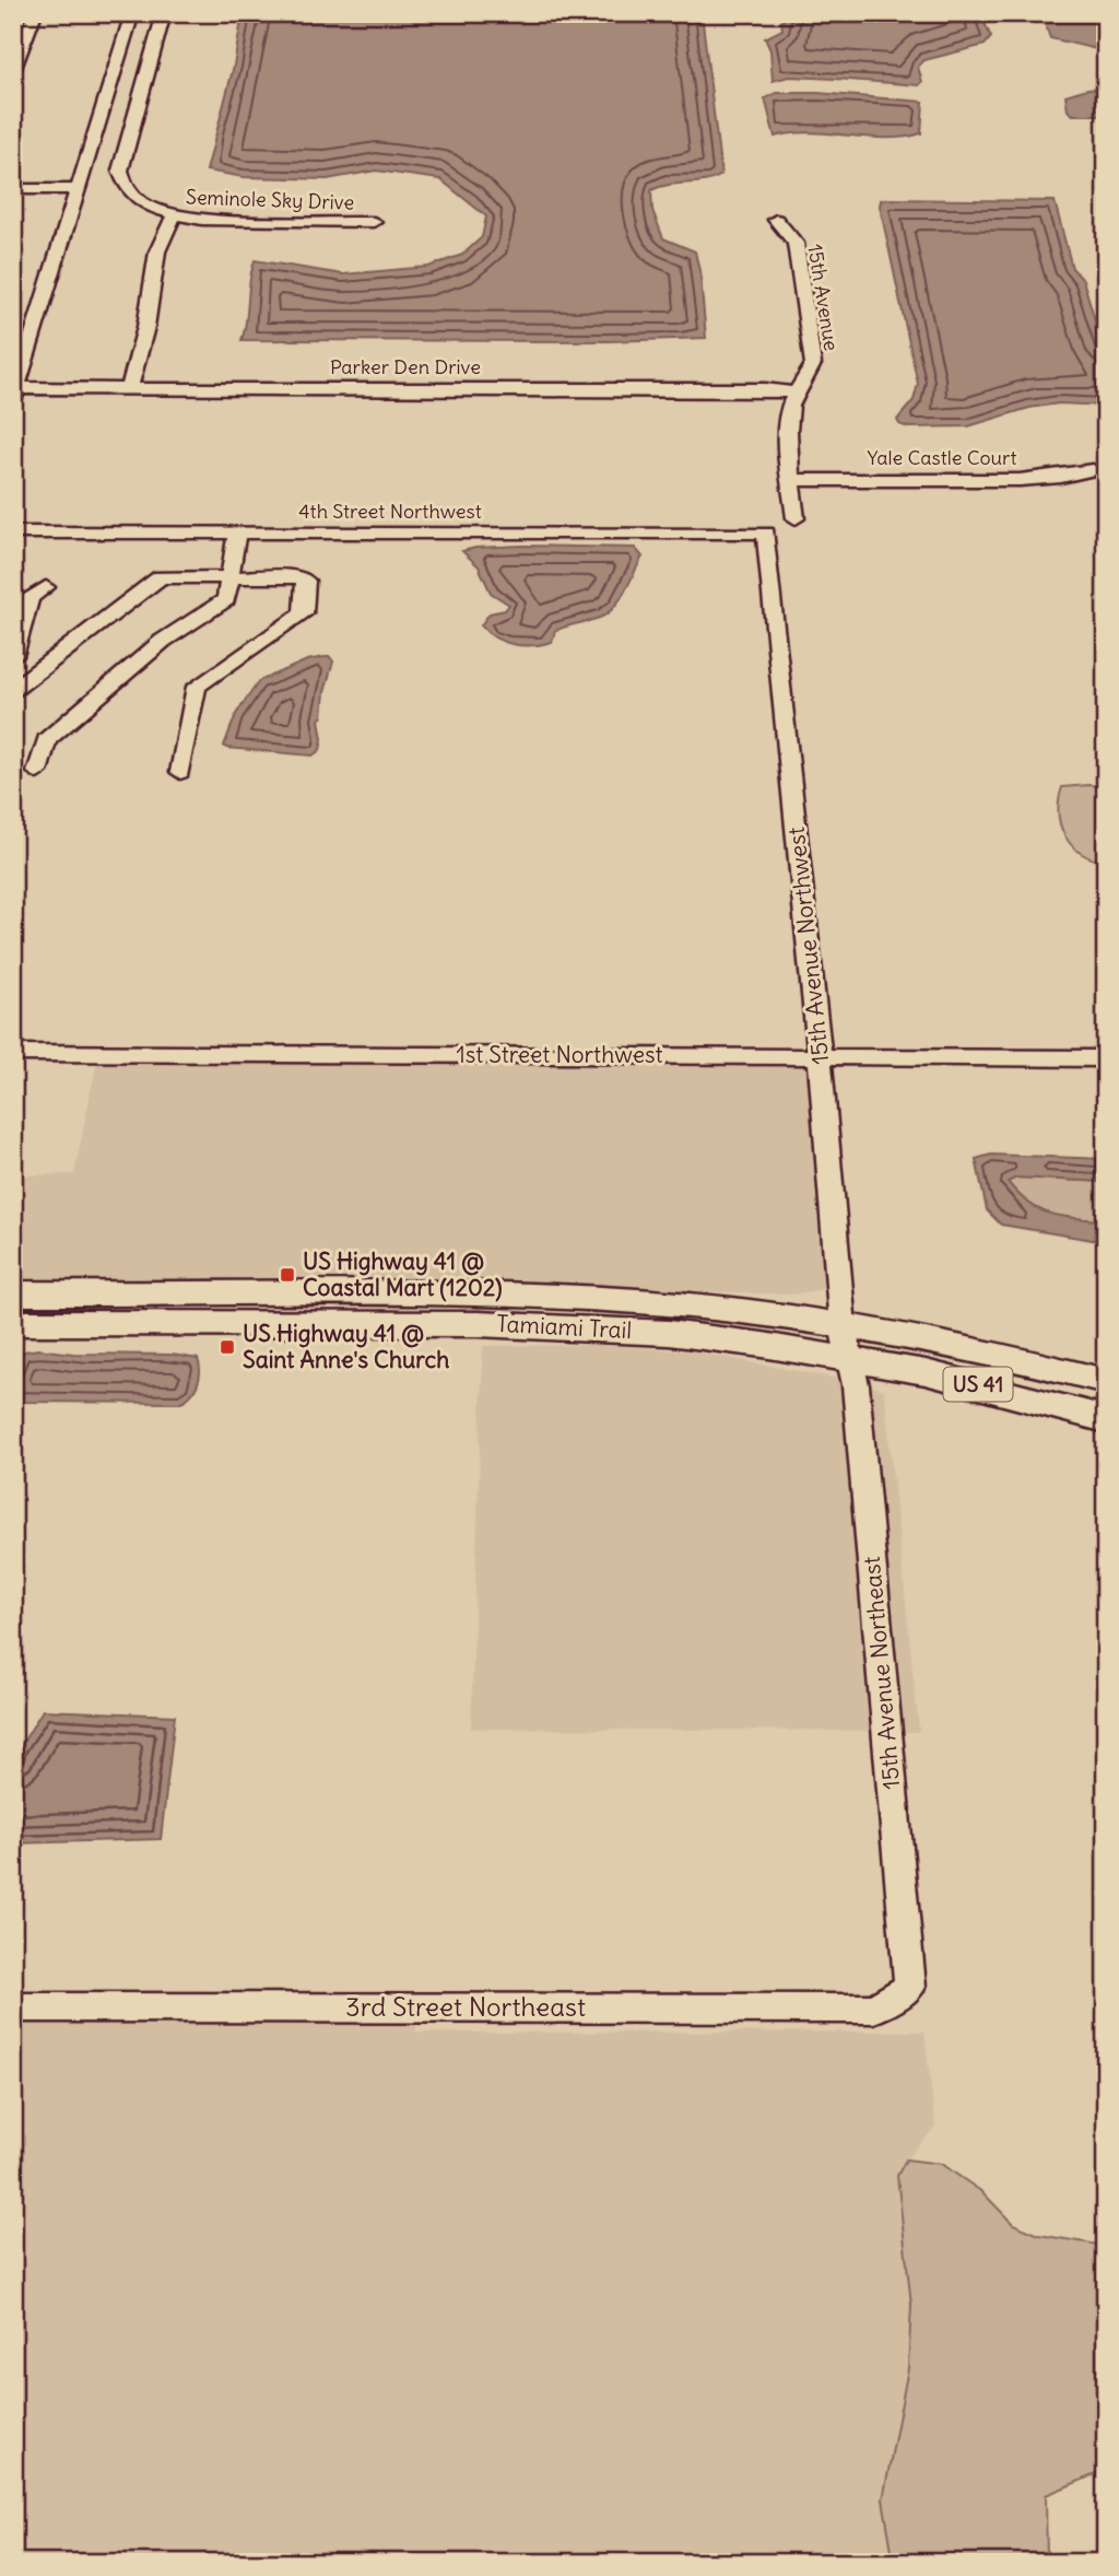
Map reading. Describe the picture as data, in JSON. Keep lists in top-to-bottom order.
{
  "streets": {
    "main road": ["Tamiami Trail", "US 41"],
    "street": [
      "Seminole Sky Drive",
      "15th Avenue",
      "Parker Den Drive",
      "Yale Castle Court",
      "4th Street Northwest",
      "15th Avenue Northwest",
      "1st Street Northwest",
      "15th Avenue Northeast",
      "3rd Street Northeast"
    ]
  },
  "crossings": [
    ["15th Avenue", "Parker Den Drive"],
    ["15th Avenue", "Yale Castle Court"],
    ["4th Street Northwest", "15th Avenue Northwest"],
    ["15th Avenue Northwest", "1st Street Northwest"],
    ["15th Avenue Northwest", "Tamiami Trail"],
    ["15th Avenue Northwest", "15th Avenue Northeast"],
    ["Tamiami Trail", "15th Avenue Northeast"],
    ["15th Avenue Northeast", "3rd Street Northeast"]
  ],
  "places": {
    "transit": ["US Highway 41 @ Coastal Mart (1202)", "US Highway 41 @ Saint Anne's Church"]
  }
}
